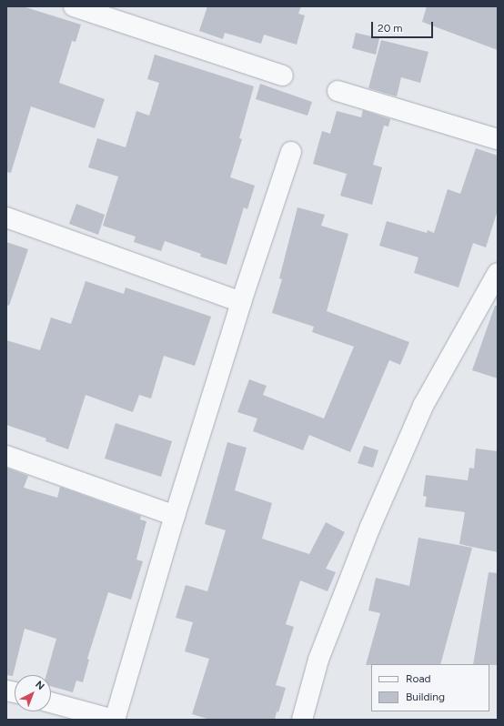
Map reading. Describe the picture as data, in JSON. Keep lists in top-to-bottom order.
{
  "legend": ["Road", "Building"],
  "scale_bar": "20 m",
  "north": "top right"
}
